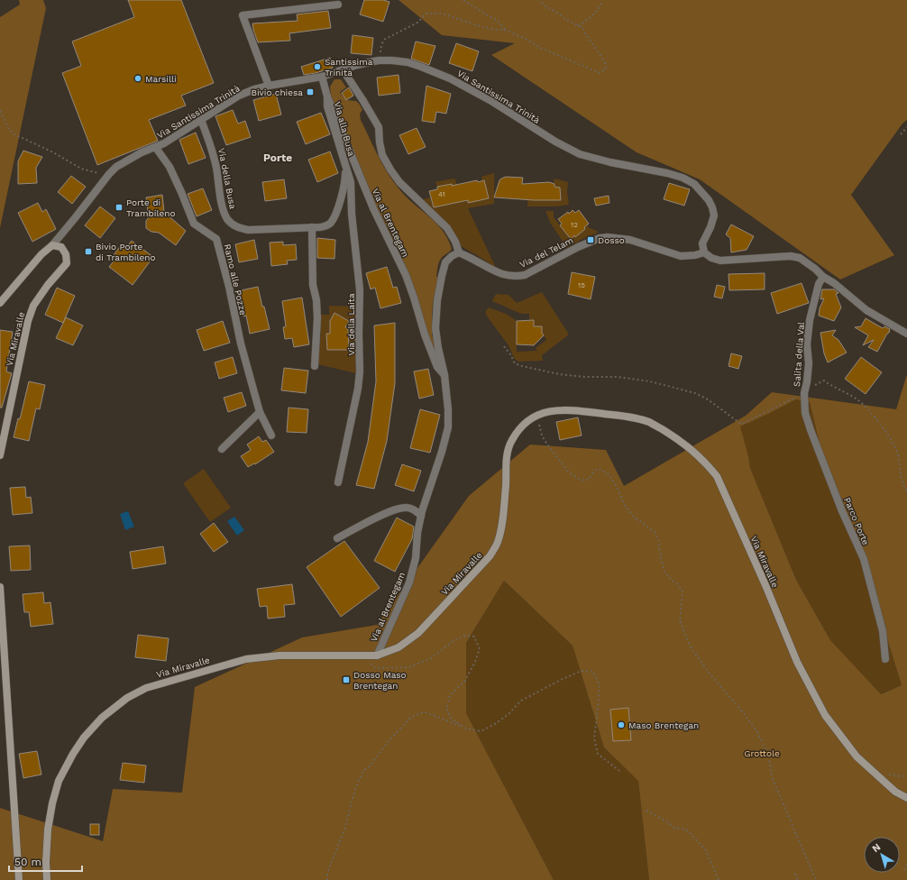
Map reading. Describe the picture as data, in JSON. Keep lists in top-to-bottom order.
{
  "streets": {
    "street": [
      "Via Santissima Trinità",
      "Via alla Busa",
      "Via della Busa",
      "Via al Brentegam",
      "Via del Telam",
      "Ramo alle Pozze",
      "Via della Laita",
      "Via Miravalle",
      "Salita della Val",
      "Parco Porte"
    ]
  },
  "crossings": [
    ["Via Santissima Trinità", "Via della Busa"],
    ["Via Santissima Trinità", "Via al Brentegam"],
    ["Via Santissima Trinità", "Via del Telam"],
    ["Via Santissima Trinità", "Ramo alle Pozze"],
    ["Via Santissima Trinità", "Via Miravalle"],
    ["Via alla Busa", "Via della Busa"],
    ["Via alla Busa", "Via al Brentegam"],
    ["Via alla Busa", "Via della Laita"],
    ["Via della Busa", "Via della Laita"],
    ["Via al Brentegam", "Via del Telam"],
    ["Via al Brentegam", "Via Miravalle"],
    ["Salita della Val", "Parco Porte"]
  ],
  "districts": ["Porte"],
  "parks": ["Grottole"],
  "places": {
    "other": ["Santissima Trinità", "Marsilli", "Maso Brentegan"],
    "transit": [
      "Bivio chiesa",
      "Porte di Trambileno",
      "Dosso",
      "Bivio Porte di Trambileno",
      "Dosso Maso Brentegan"
    ]
  },
  "house_numbers": ["41", "12", "15"],
  "scale_bar": "50 m",
  "north": "top left"
}
